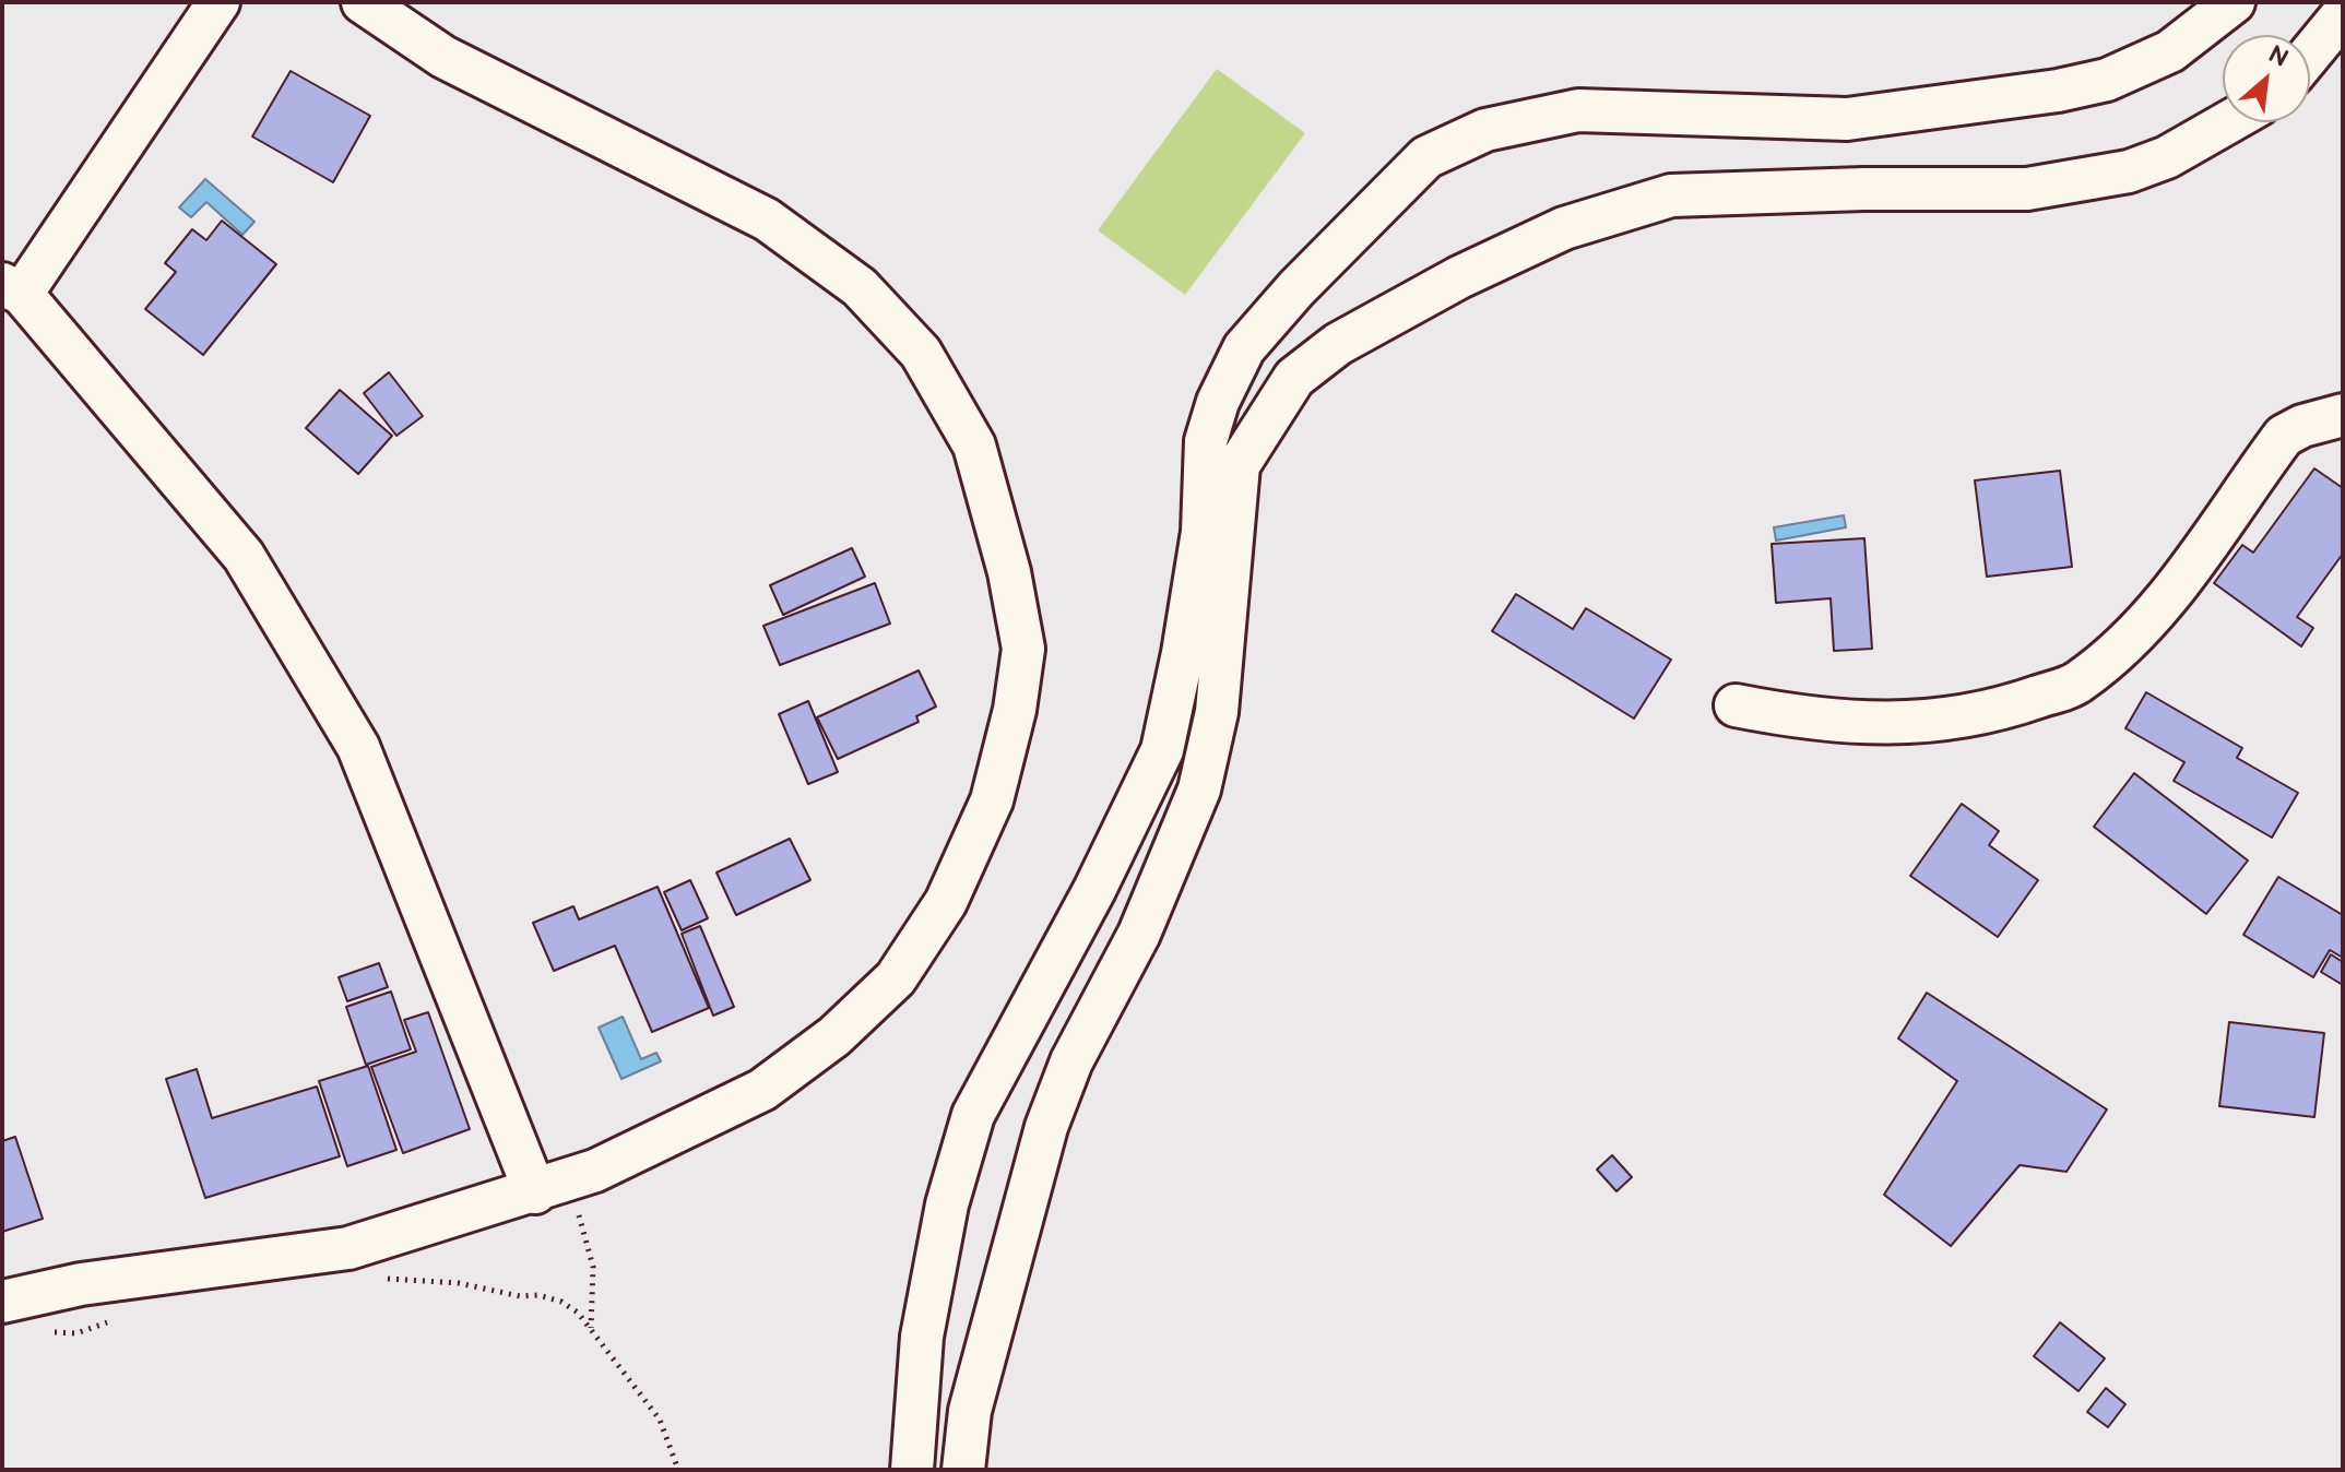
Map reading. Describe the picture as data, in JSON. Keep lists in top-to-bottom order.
{
  "north": "top right"
}
